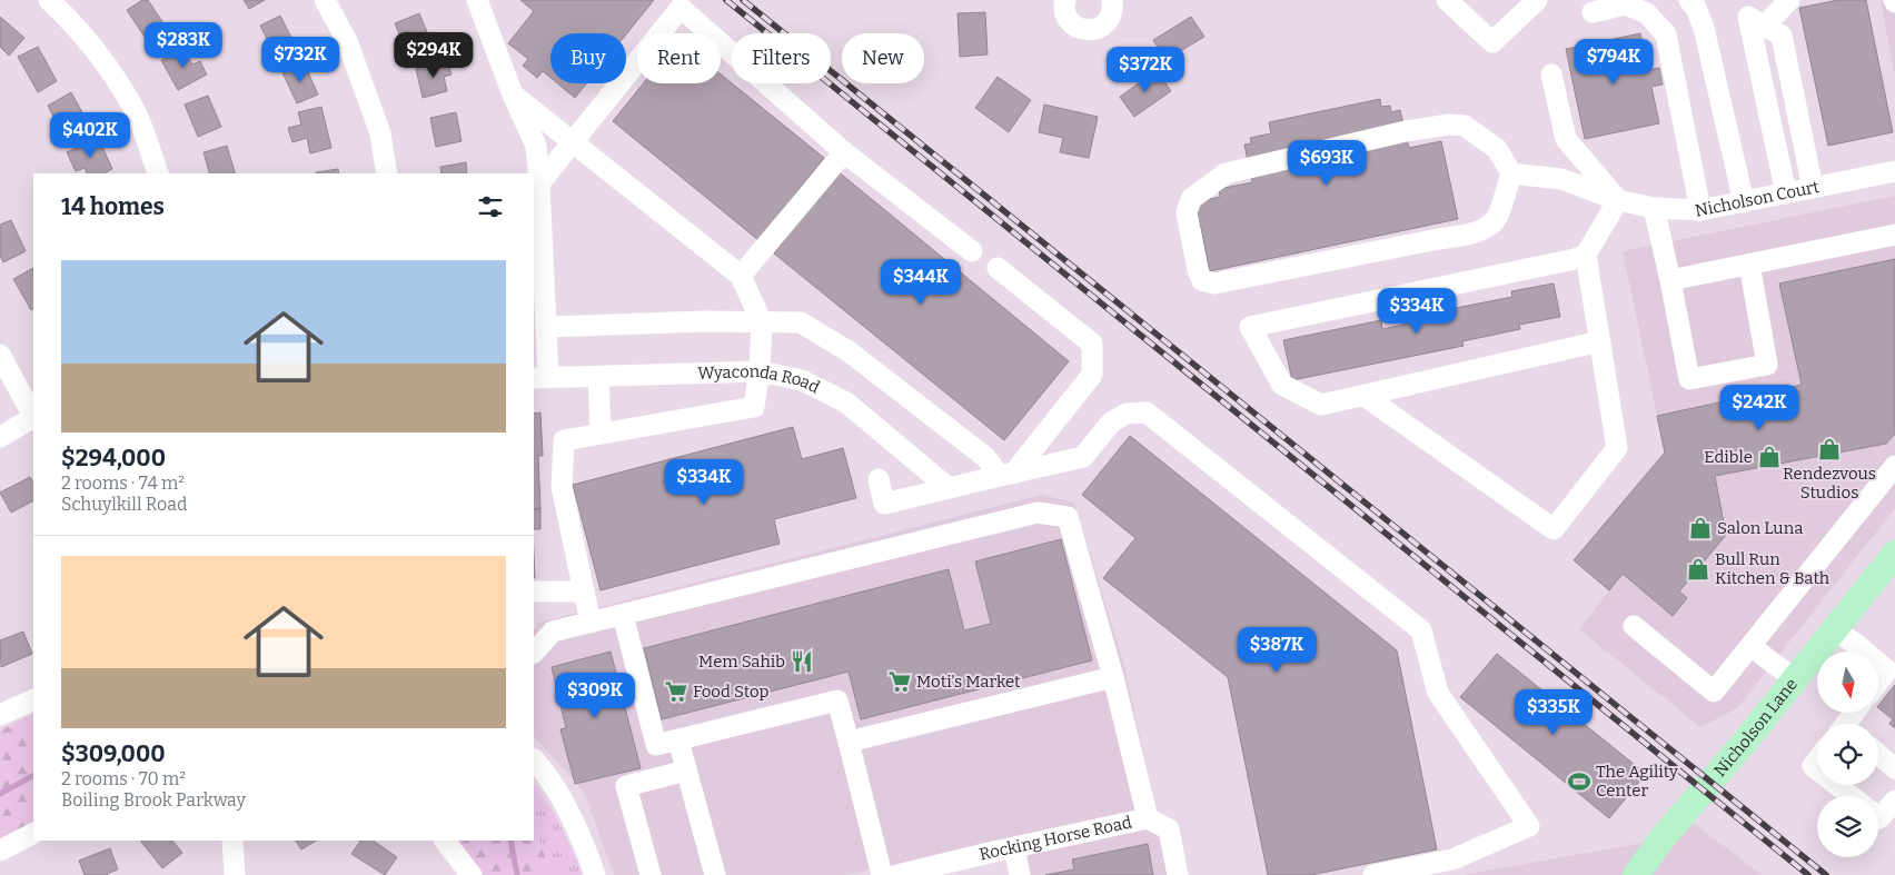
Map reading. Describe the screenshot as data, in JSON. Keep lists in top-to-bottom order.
{
  "streets": {
    "main road": ["Nicholson Lane"],
    "street": ["Nicholson Court", "Wyaconda Road", "Rocking Horse Road"]
  },
  "places": {
    "shop": [
      "Rendezvous Studios",
      "Edible",
      "Salon Luna",
      "Bull Run Kitchen & Bath"
    ],
    "restaurant": ["Mem Sahib"],
    "supermarket": ["Moti's Market", "Food Stop"],
    "sports": ["The Agility Center"]
  },
  "north": "bottom",
  "page": {
    "price": [
      "$283K",
      "$294K",
      "$732K",
      "$794K",
      "$372K",
      "$402K",
      "$693K",
      "$344K",
      "$334K",
      "$242K",
      "$334K",
      "$387K",
      "$309K",
      "$335K"
    ],
    "chip": [
      "Buy",
      "Rent",
      "Filters",
      "New"
    ],
    "heading": "14 homes",
    "list": [
      {
        "name": "$294,000",
        "note": "2 rooms · 74 m² · Schuylkill Road"
      },
      {
        "name": "$309,000",
        "note": "2 rooms · 70 m² · Boiling Brook Parkway"
      }
    ]
  }
}
